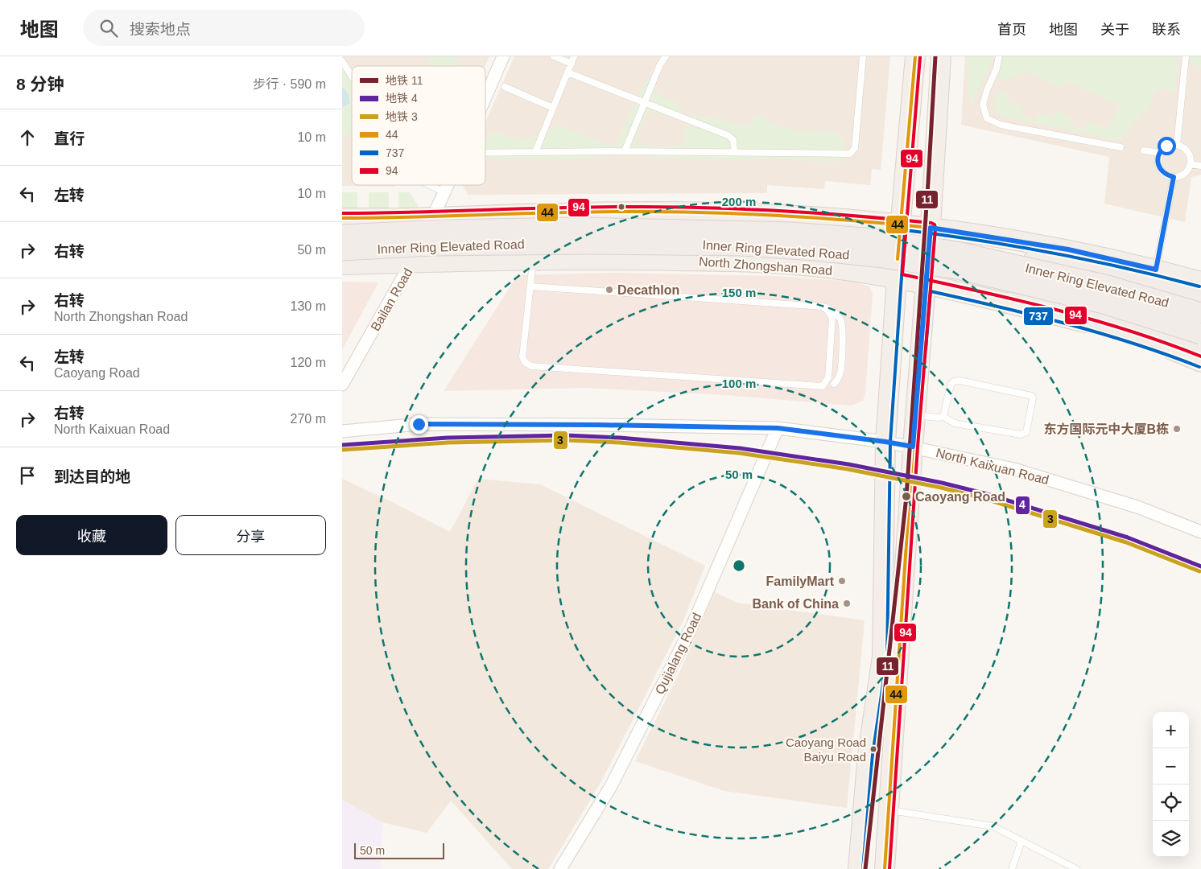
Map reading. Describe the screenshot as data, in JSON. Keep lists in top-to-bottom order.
{
  "streets": {
    "highway": ["Inner Ring Elevated Road"],
    "main road": ["North Zhongshan Road"],
    "street": ["Bailan Road", "North Kaixuan Road", "Qujialang Road"]
  },
  "crossings": [
    ["North Zhongshan Road", "Bailan Road"],
    ["North Kaixuan Road", "Qujialang Road"]
  ],
  "places": [
    "Decathlon",
    "东方国际元中大厦B栋",
    "Caoyang Road",
    "FamilyMart",
    "Bank of China",
    "Caoyang Road Baiyu Road"
  ],
  "lines": [
    "metro line 11",
    "transit line 44",
    "transit line 94",
    "transit line 737",
    "metro line 4",
    "metro line 3"
  ],
  "legend": [
    "地铁 11",
    "地铁 4",
    "地铁 3",
    "44",
    "737",
    "94"
  ],
  "scale_bar": "50 m",
  "page": {
    "header": "地图",
    "search": "搜索地点",
    "nav": [
      "首页",
      "地图",
      "关于",
      "联系"
    ],
    "heading": ["8 分钟", "步行 · 590 m"],
    "list": [
      ["直行", "10 m"],
      ["左转", "10 m"],
      ["右转", "50 m"],
      ["右转", "North Zhongshan Road", "130 m"],
      ["左转", "Caoyang Road", "120 m"],
      ["右转", "North Kaixuan Road", "270 m"],
      "到达目的地"
    ],
    "buttons": ["收藏", "分享"],
    "map_buttons": ["+", "−"],
    "scale": "50 m"
  },
  "rings": [
    "200 m",
    "150 m",
    "100 m",
    "50 m"
  ]
}
